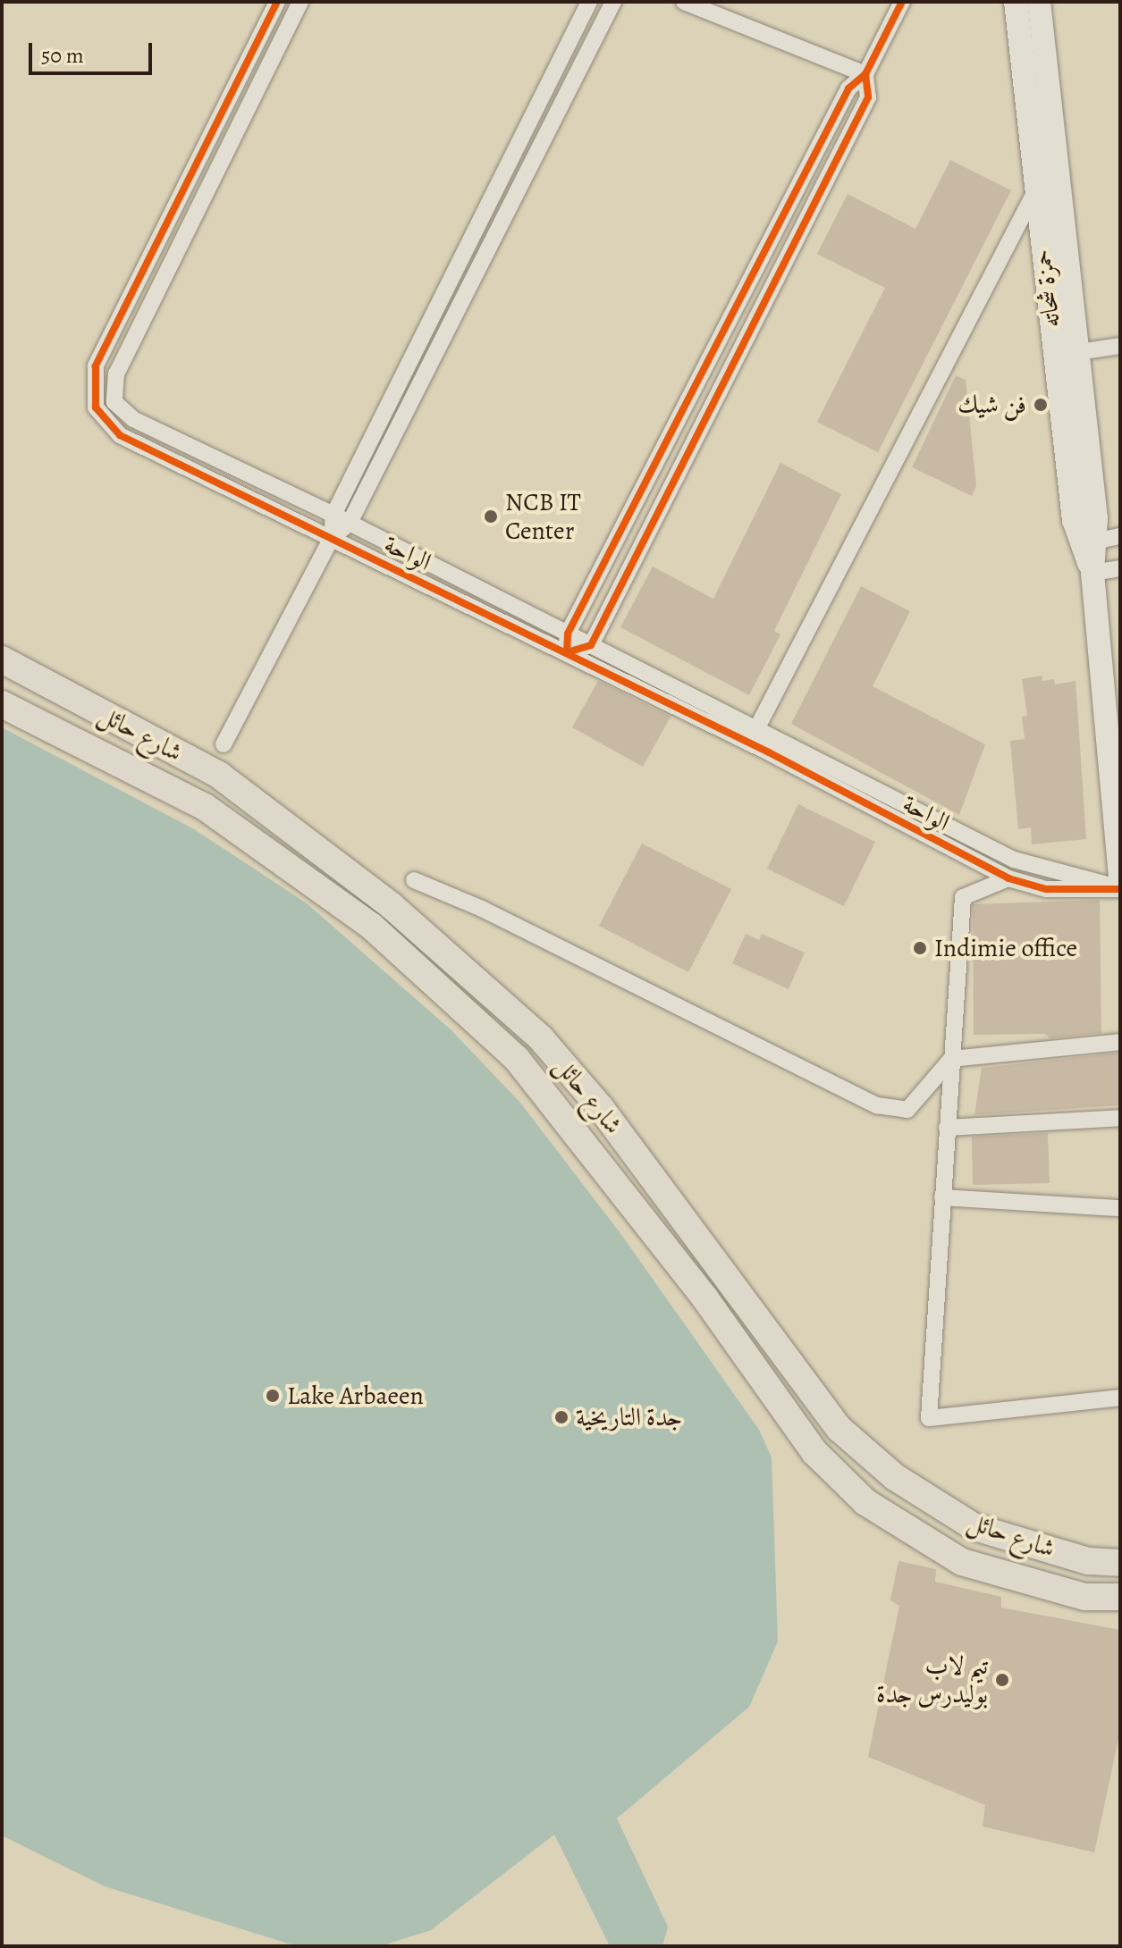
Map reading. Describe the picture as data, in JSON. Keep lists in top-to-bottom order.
{
  "streets": {
    "main road": ["حمزة شحاته", "شارع حائل"],
    "street": ["الواحة"]
  },
  "places": [
    "فن شيك",
    "NCB IT Center",
    "Indimie office",
    "Lake Arbaeen",
    "جدة التاريخية",
    "تيم لاب بوليدرس جدة"
  ],
  "scale_bar": "50 m"
}
